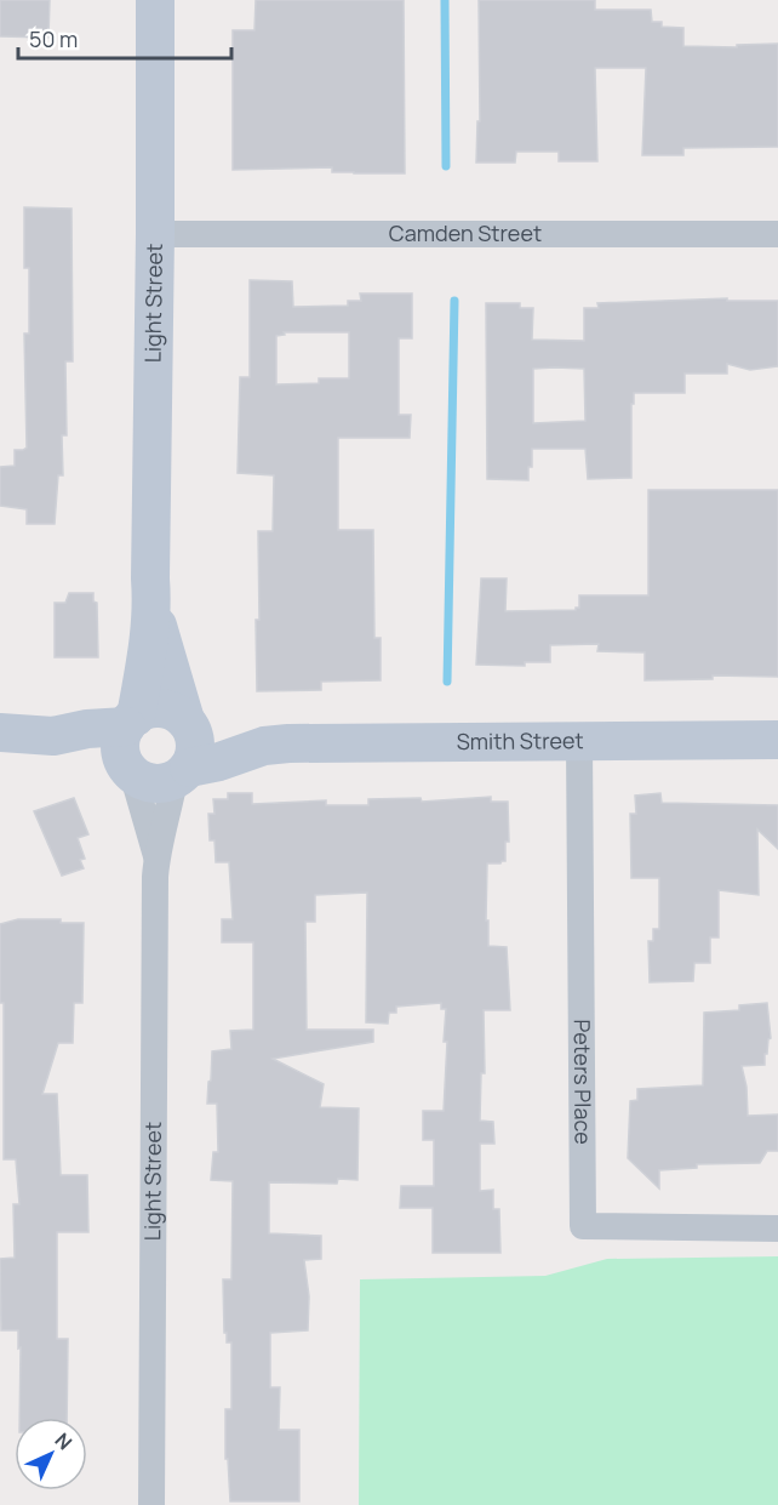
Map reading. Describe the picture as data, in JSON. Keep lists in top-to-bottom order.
{
  "streets": {
    "street": [
      "Camden Street",
      "Light Street",
      "Smith Street",
      "Peters Place"
    ]
  },
  "crossings": [
    ["Camden Street", "Light Street"],
    ["Light Street", "Smith Street"],
    ["Smith Street", "Peters Place"]
  ],
  "scale_bar": "50 m",
  "north": "top right"
}
